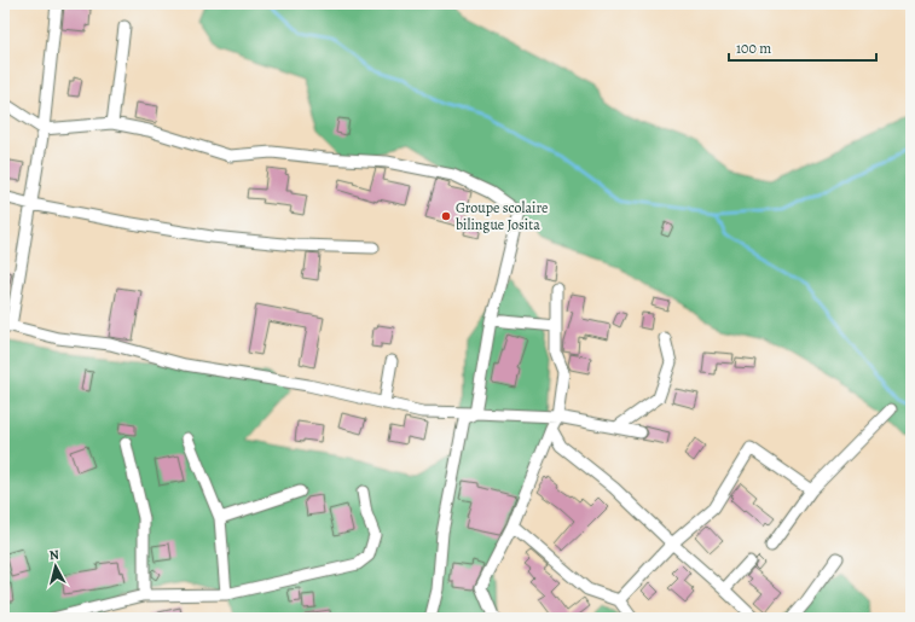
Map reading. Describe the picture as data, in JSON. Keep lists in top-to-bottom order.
{
  "places": ["Groupe scolaire bilingue Josita"],
  "scale_bar": "100 m",
  "north": "top"
}
